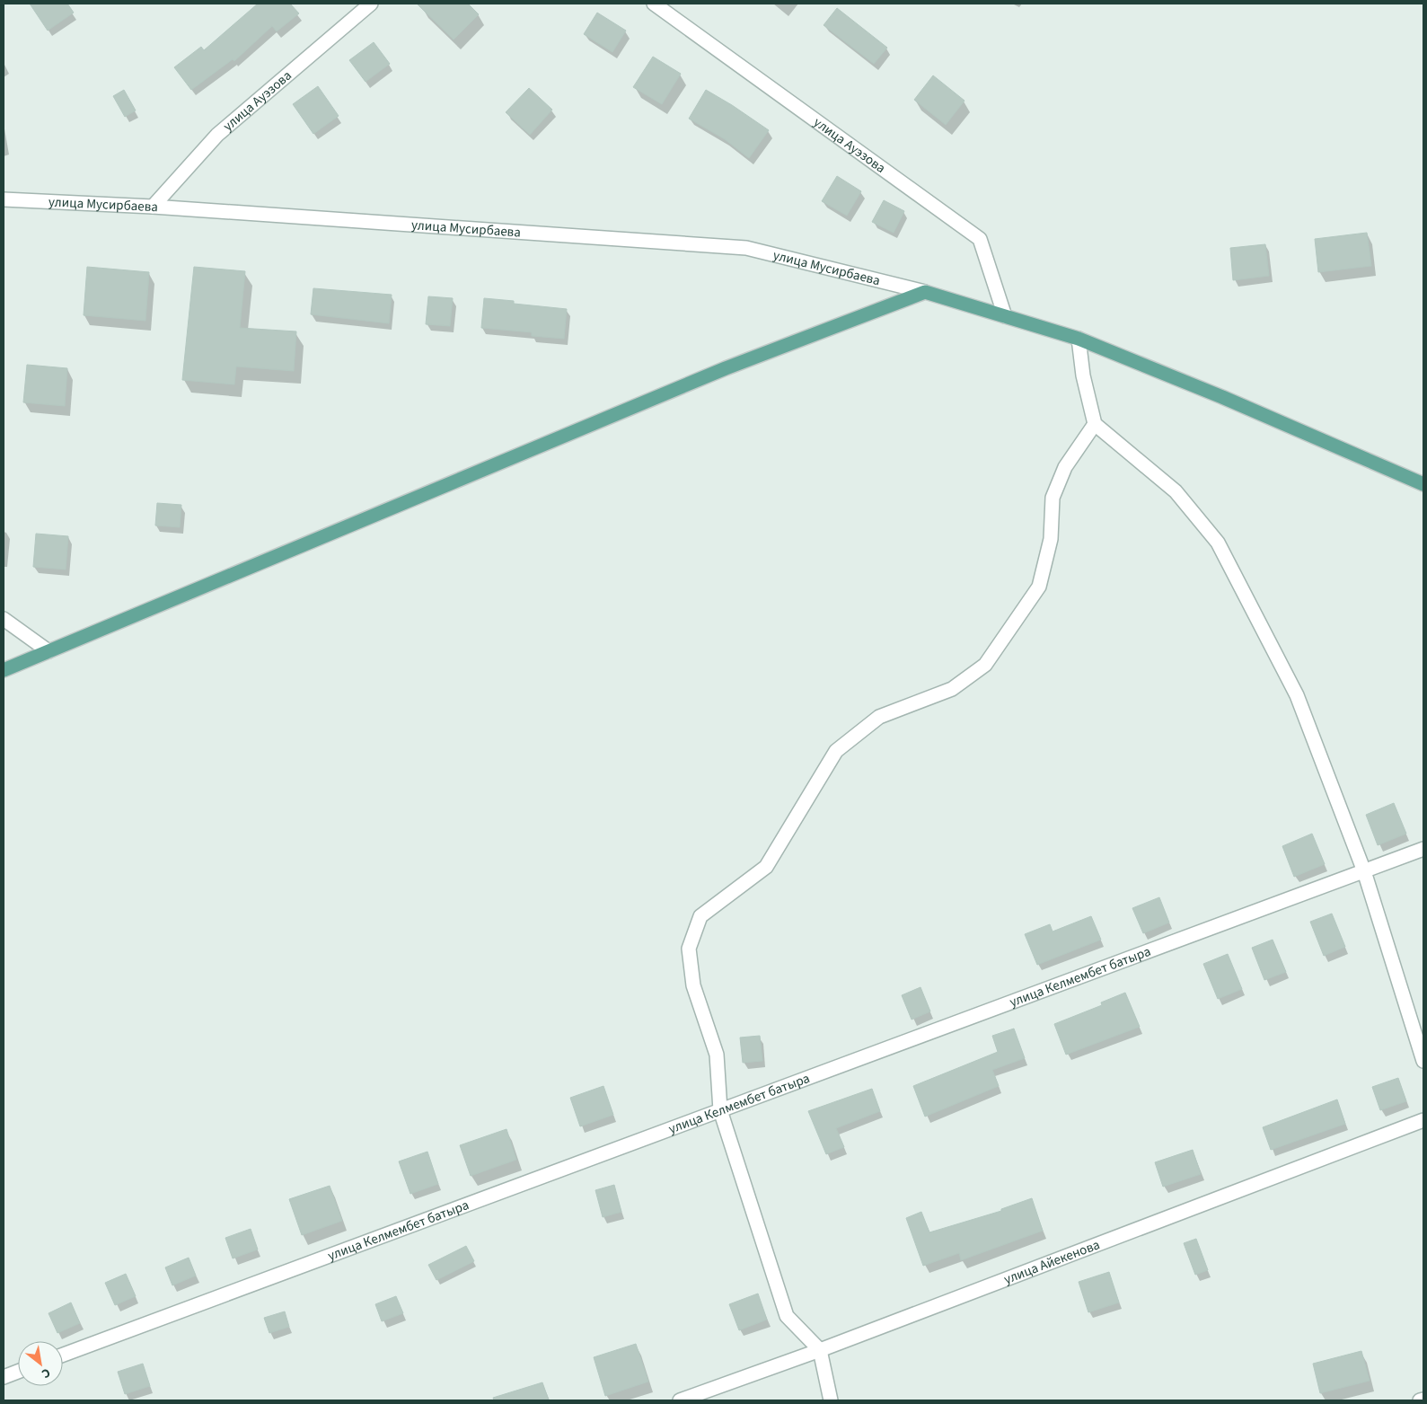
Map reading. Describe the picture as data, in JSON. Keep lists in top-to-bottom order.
{
  "streets": {
    "street": [
      "улица Ауэзова",
      "улица Мусирбаева",
      "улица Келмембет батыра",
      "улица Айекенова"
    ]
  },
  "crossings": [
    ["улица Ауэзова", "улица Мусирбаева"]
  ],
  "north": "bottom right"
}
